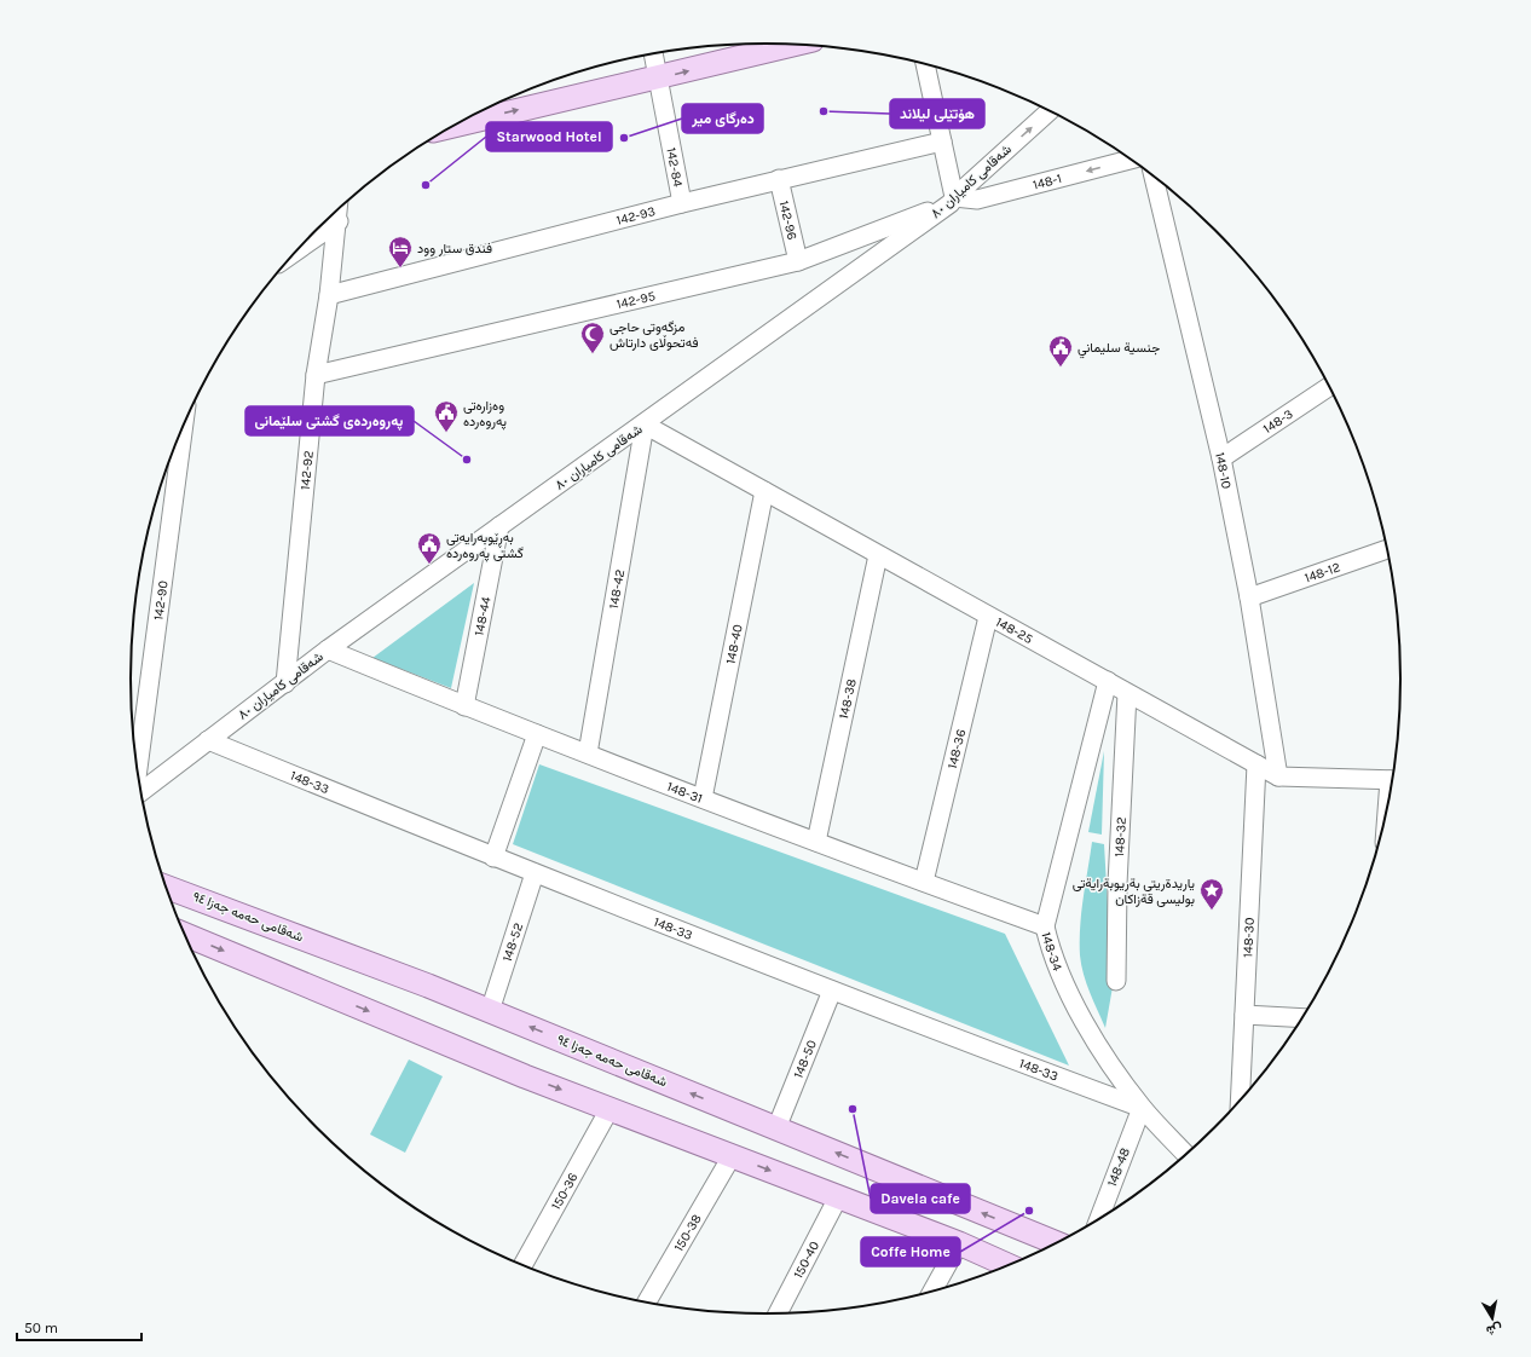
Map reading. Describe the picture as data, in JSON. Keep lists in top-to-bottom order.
{
  "streets": {
    "main road": ["شەقامی حەمە جەزا ٩٤"],
    "street": [
      "142-84",
      "شەقامی کامیاران ٨٠",
      "148-1",
      "142-93",
      "142-96",
      "142-95",
      "148-3",
      "148-10",
      "142-92",
      "148-12",
      "148-42",
      "142-90",
      "148-44",
      "148-25",
      "148-40",
      "148-38",
      "148-36",
      "148-33",
      "148-31",
      "148-32",
      "148-30",
      "148-52",
      "148-34",
      "148-50",
      "148-48",
      "150-36",
      "150-38",
      "150-40"
    ]
  },
  "crossings": [
    ["142-84", "142-93"],
    ["شەقامی کامیاران ٨٠", "148-1"],
    ["شەقامی کامیاران ٨٠", "142-95"],
    ["شەقامی کامیاران ٨٠", "142-92"],
    ["شەقامی کامیاران ٨٠", "148-42"],
    ["شەقامی کامیاران ٨٠", "148-44"],
    ["شەقامی کامیاران ٨٠", "148-25"],
    ["شەقامی کامیاران ٨٠", "148-33"],
    ["شەقامی کامیاران ٨٠", "148-31"],
    ["148-1", "142-95"],
    ["142-93", "142-96"],
    ["142-93", "142-92"],
    ["142-96", "142-95"],
    ["142-95", "142-92"],
    ["148-3", "148-10"],
    ["148-10", "148-12"],
    ["148-10", "148-25"],
    ["148-42", "148-25"],
    ["148-42", "148-31"],
    ["148-44", "148-31"],
    ["148-25", "148-40"],
    ["148-25", "148-38"],
    ["148-25", "148-36"],
    ["148-25", "148-32"],
    ["148-25", "148-30"],
    ["148-25", "148-34"],
    ["148-40", "148-31"],
    ["148-38", "148-31"],
    ["148-36", "148-31"],
    ["148-33", "148-52"],
    ["148-33", "148-34"],
    ["148-33", "148-50"],
    ["148-33", "148-48"],
    ["148-31", "148-34"],
    ["شەقامی حەمە جەزا ٩٤", "148-52"],
    ["شەقامی حەمە جەزا ٩٤", "148-50"],
    ["148-34", "148-48"]
  ],
  "one_way": ["148-1"],
  "places": {
    "other": [
      "هۆتێلی لیلاند",
      "دەرگای میر",
      "Starwood Hotel",
      "پەروەردەی گشتی سلێمانی",
      "Davela cafe",
      "Coffe Home"
    ],
    "hotel": ["فندق ستار وود"],
    "mosque": ["مزگەوتی حاجی فەتحوڵای دارتاش"],
    "public building": ["جنسية سليماني", "وەزارەتی پەروەردە", "بەڕێوبەرایەتی گشتی پەروەردە"],
    "place": ["ياريدةريتى بةريوبةرايةتى بوليسى قةزاكان"]
  },
  "scale_bar": "50 m",
  "north": "bottom"
}
